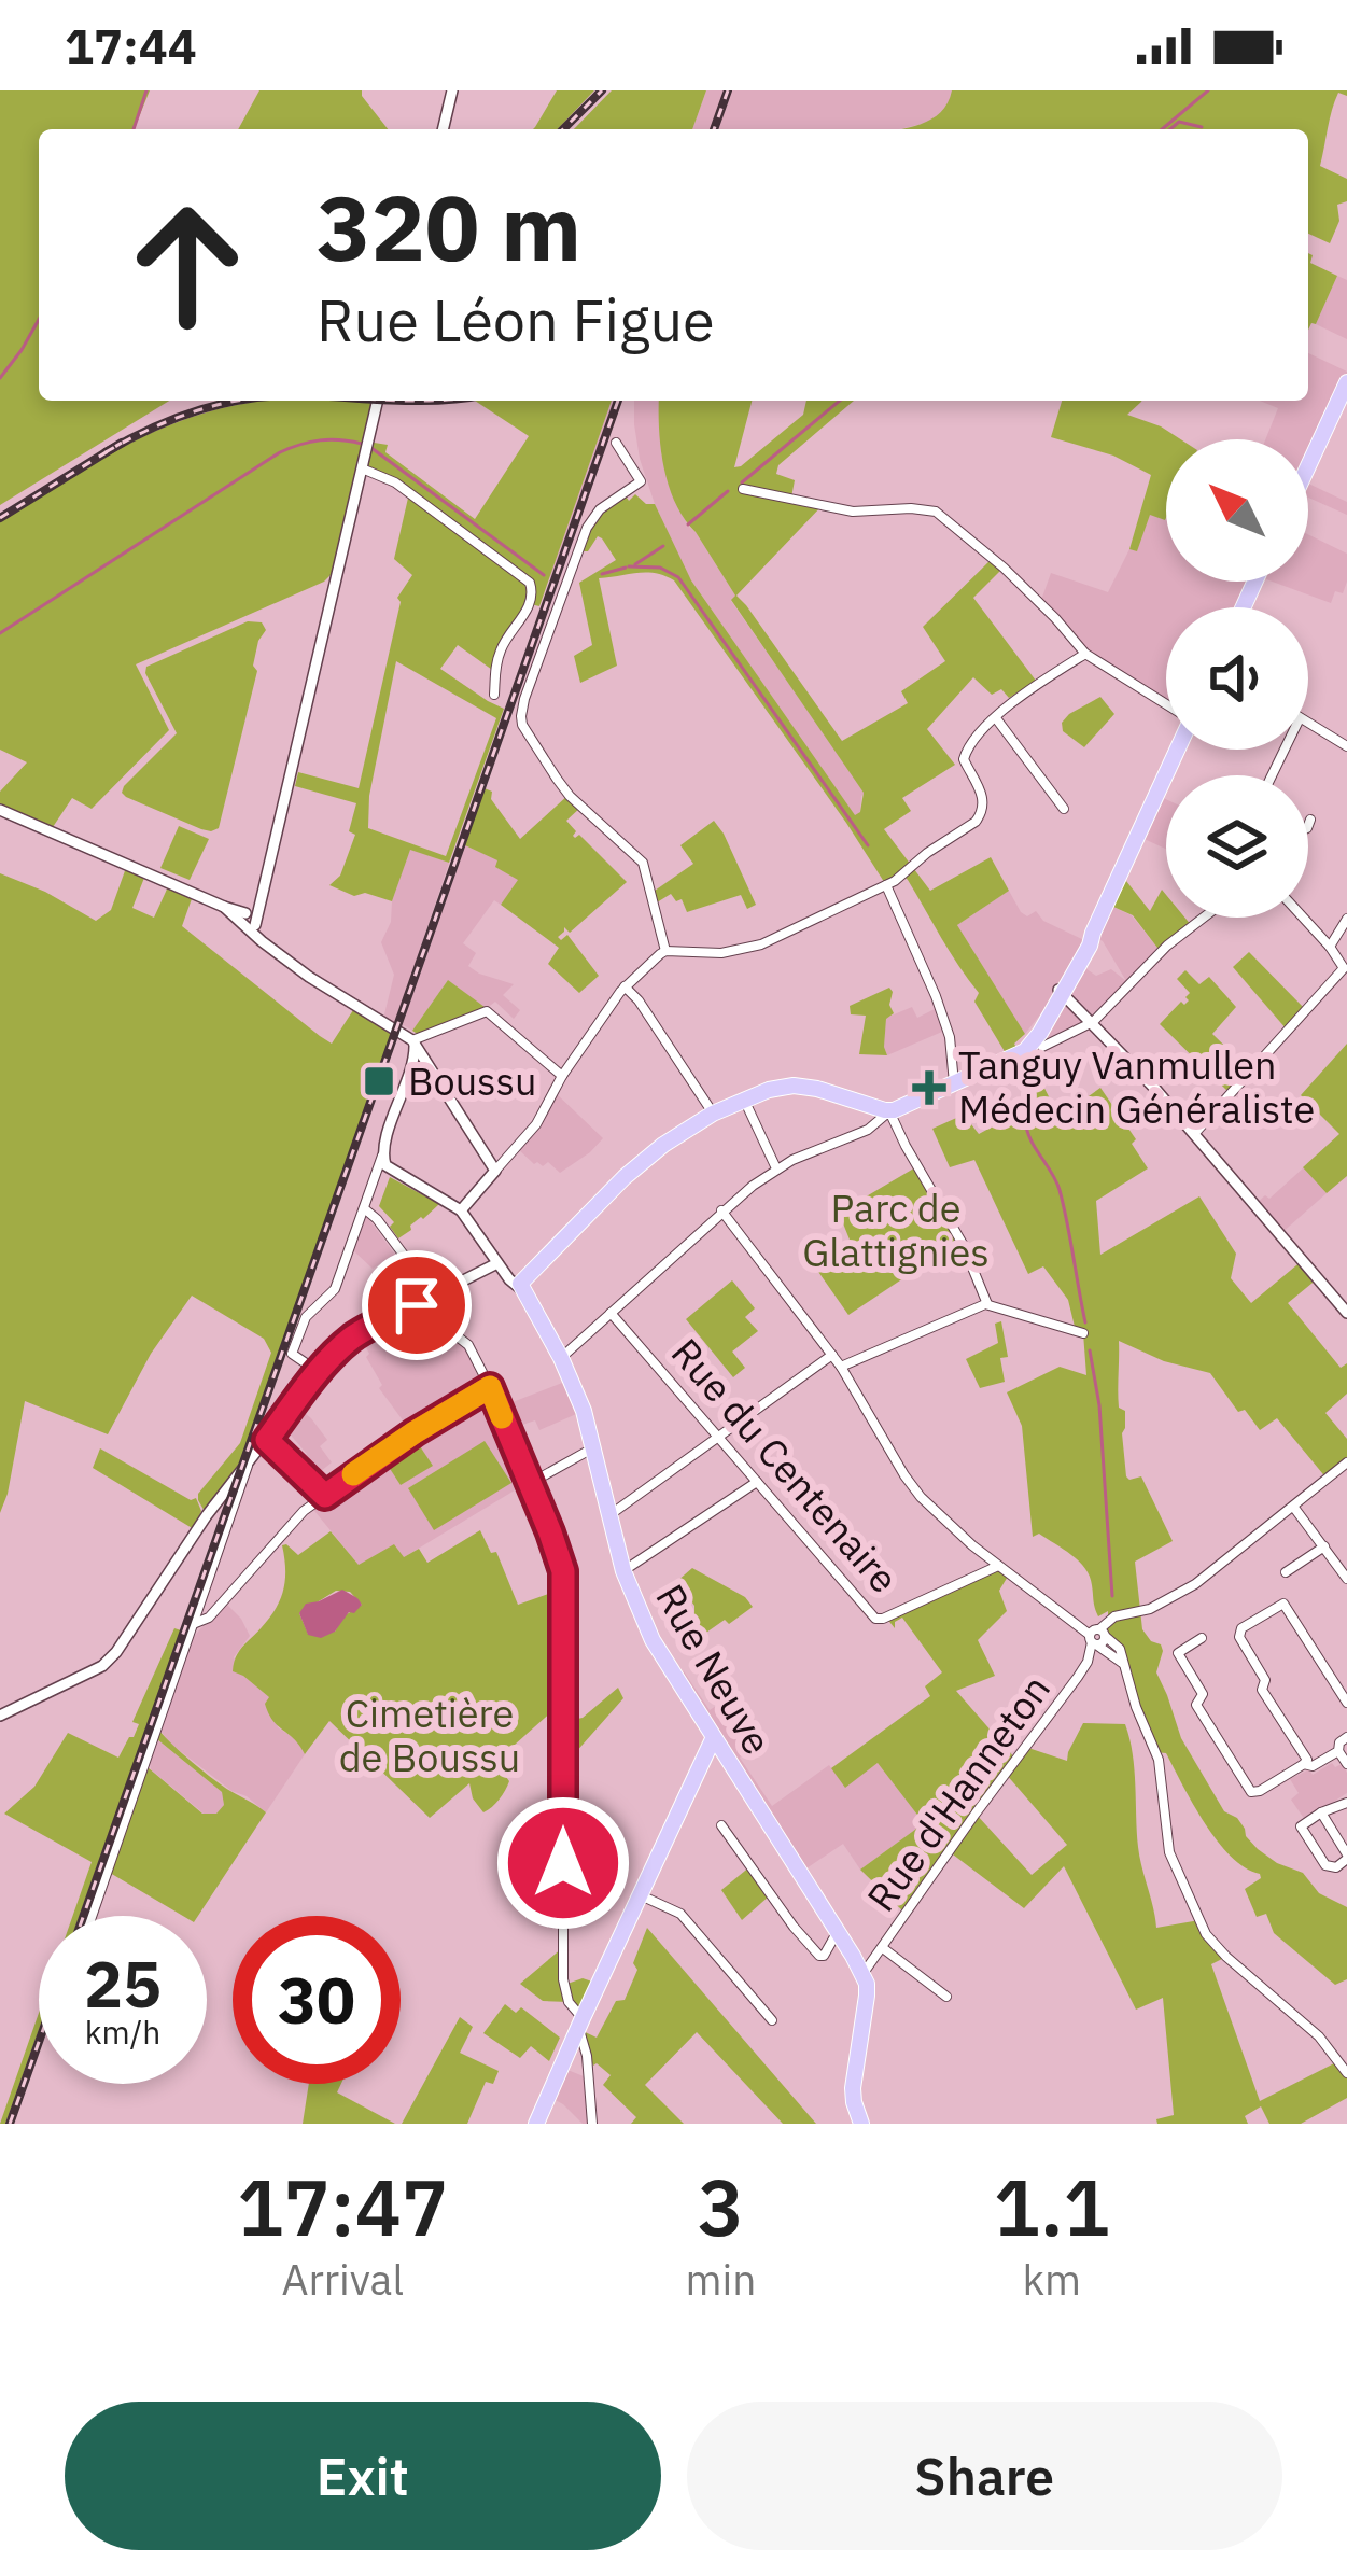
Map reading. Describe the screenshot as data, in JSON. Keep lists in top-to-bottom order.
{
  "streets": {
    "main road": ["Rue Neuve"],
    "street": ["Rue du Centenaire", "Rue d'Hanneton"]
  },
  "crossings": [
    ["Rue Neuve", "Rue d'Hanneton"]
  ],
  "parks": ["Parc de Glattignies", "Cimetière de Boussu"],
  "places": {
    "transit": ["Boussu"],
    "health": ["Tanguy Vanmullen Médecin Généraliste"]
  },
  "north": "top left",
  "page": {
    "status": "17:44",
    "turn": ["320 m", "Rue Léon Figue"],
    "speed": "25 km/h",
    "limit": "30",
    "eta": [
      "17:47",
      "Arrival",
      "3",
      "min",
      "1.1",
      "km"
    ],
    "buttons": ["Exit", "Share"]
  }
}
